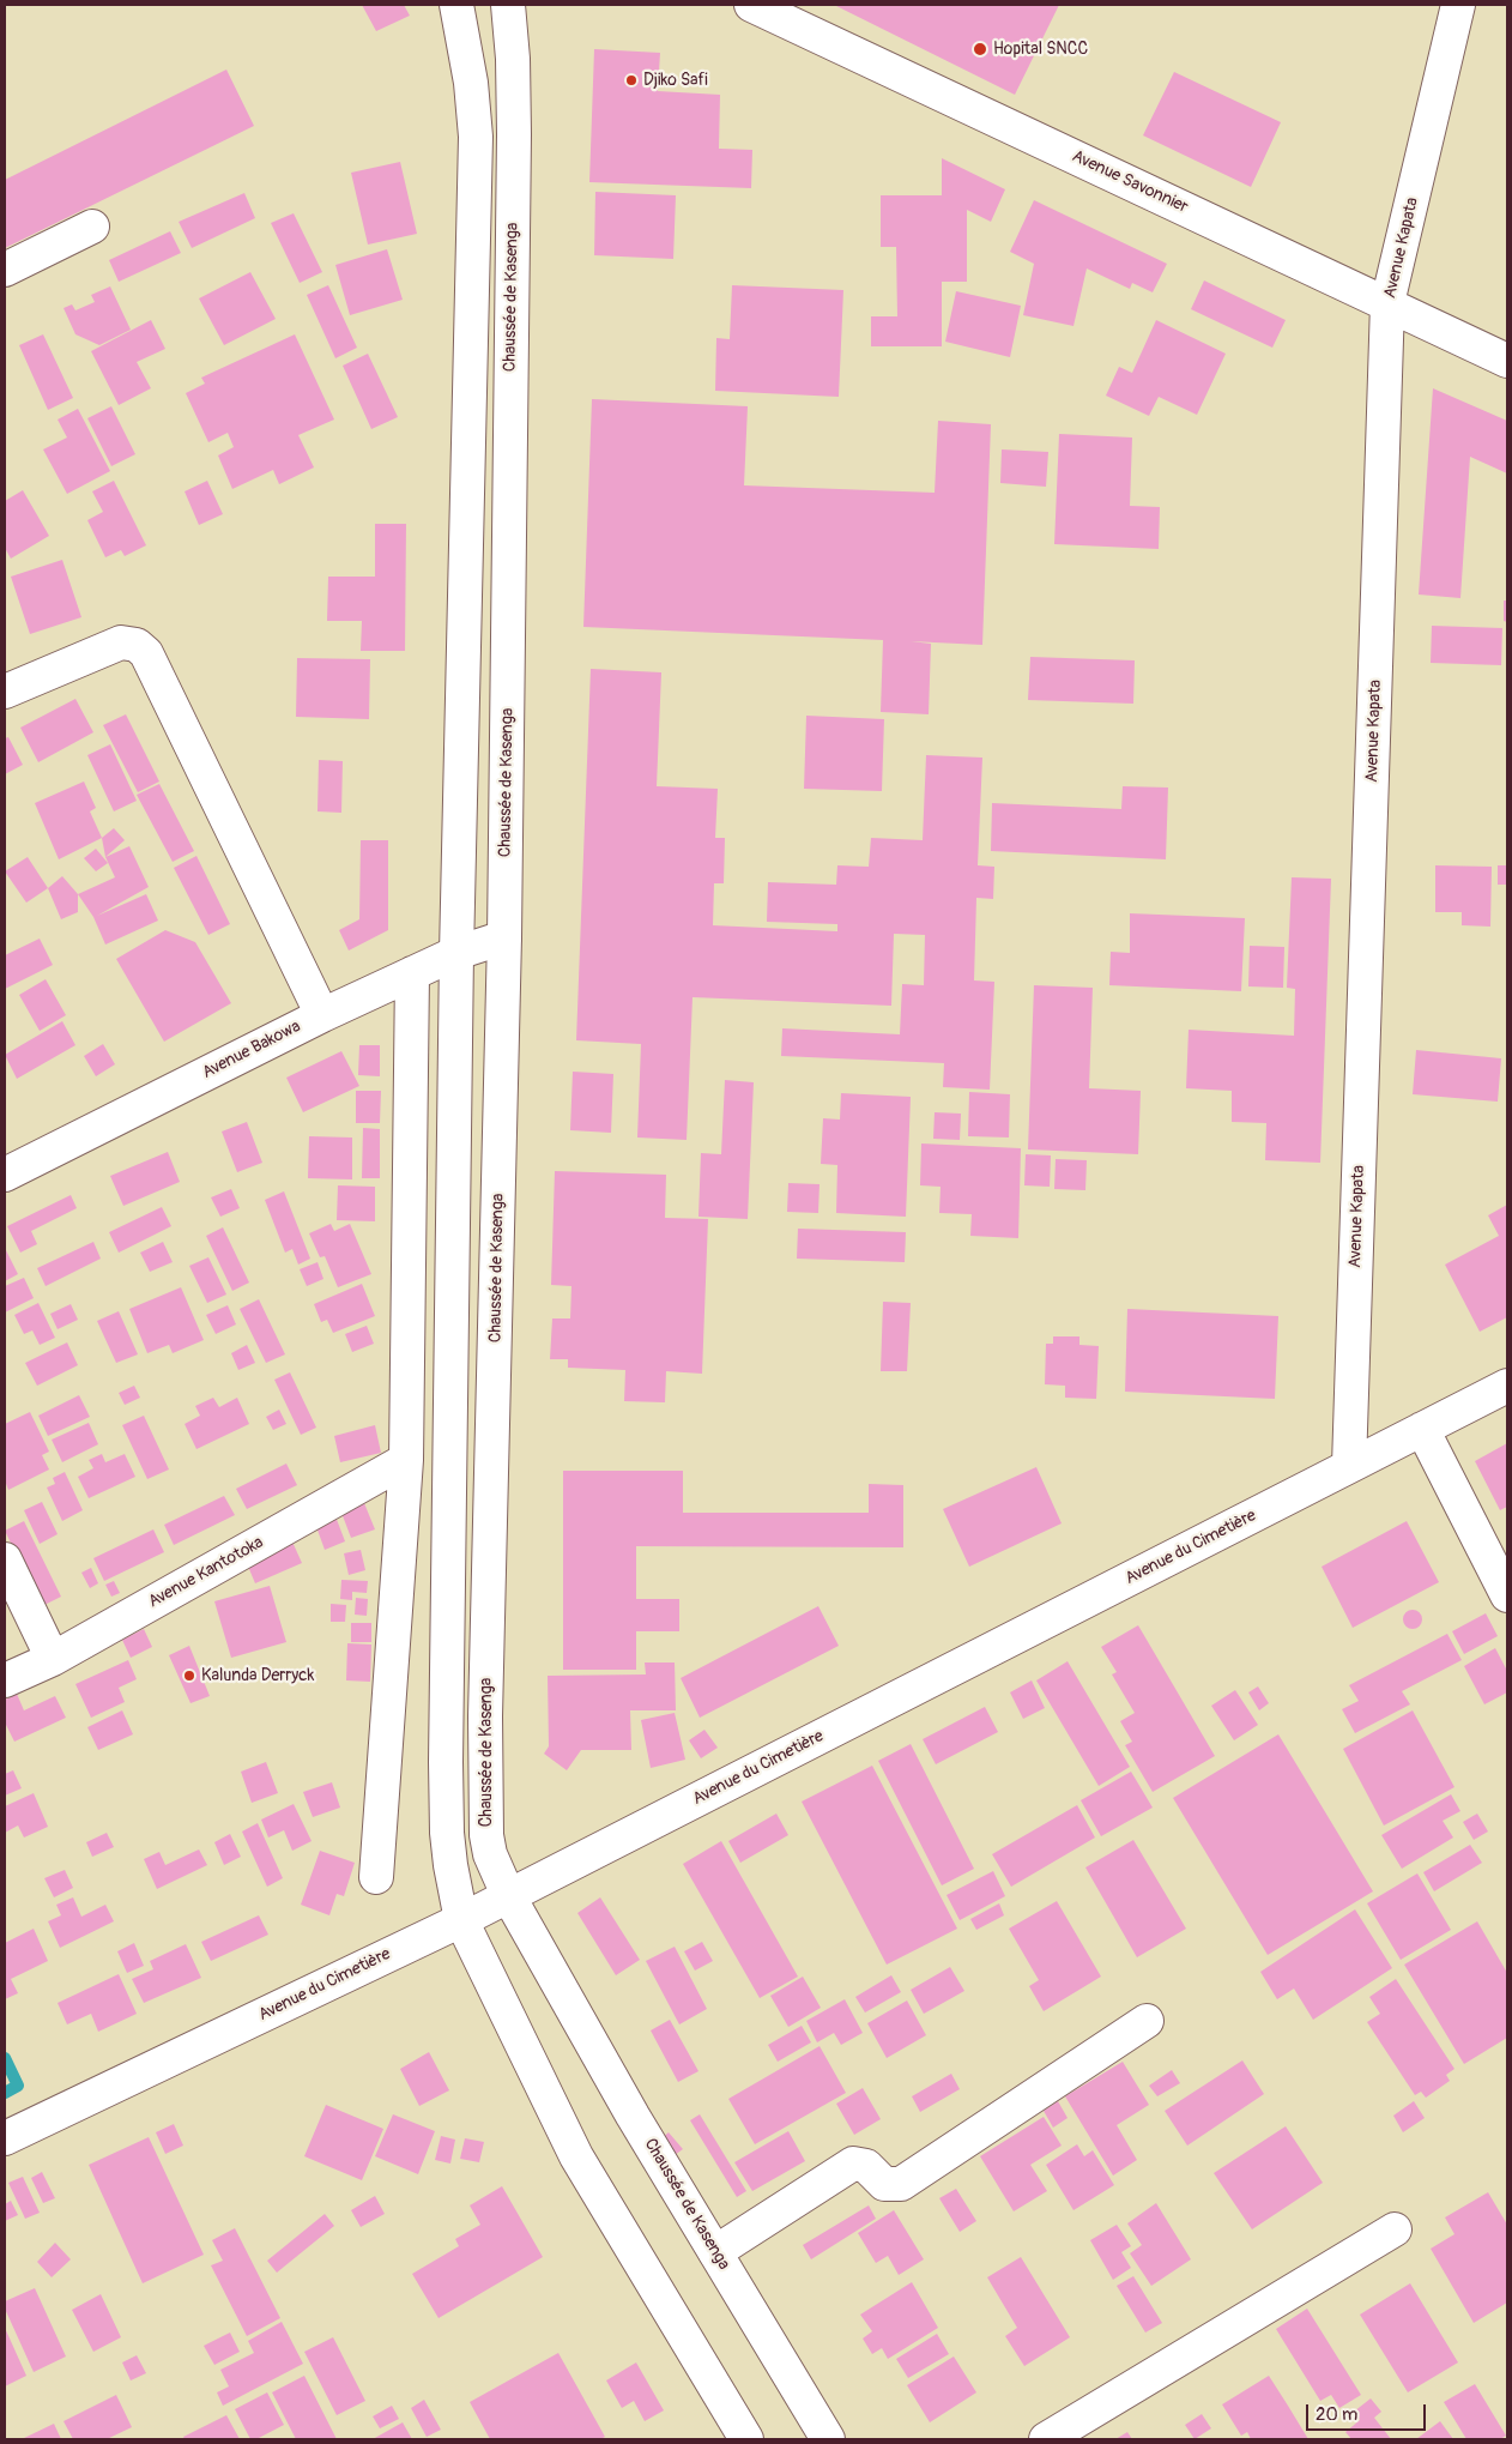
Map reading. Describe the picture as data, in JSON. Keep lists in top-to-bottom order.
{
  "streets": {
    "street": [
      "Avenue Savonnier",
      "Avenue Kapata",
      "Chaussée de Kasenga",
      "Avenue Bakowa",
      "Avenue du Cimetière",
      "Avenue Kantotoka"
    ]
  },
  "crossings": [
    ["Avenue Savonnier", "Avenue Kapata"],
    ["Avenue Kapata", "Avenue du Cimetière"],
    ["Chaussée de Kasenga", "Avenue Bakowa"],
    ["Chaussée de Kasenga", "Avenue du Cimetière"]
  ],
  "places": ["Hopital SNCC", "Djiko Safi", "Kalunda Derryck"],
  "scale_bar": "20 m"
}
